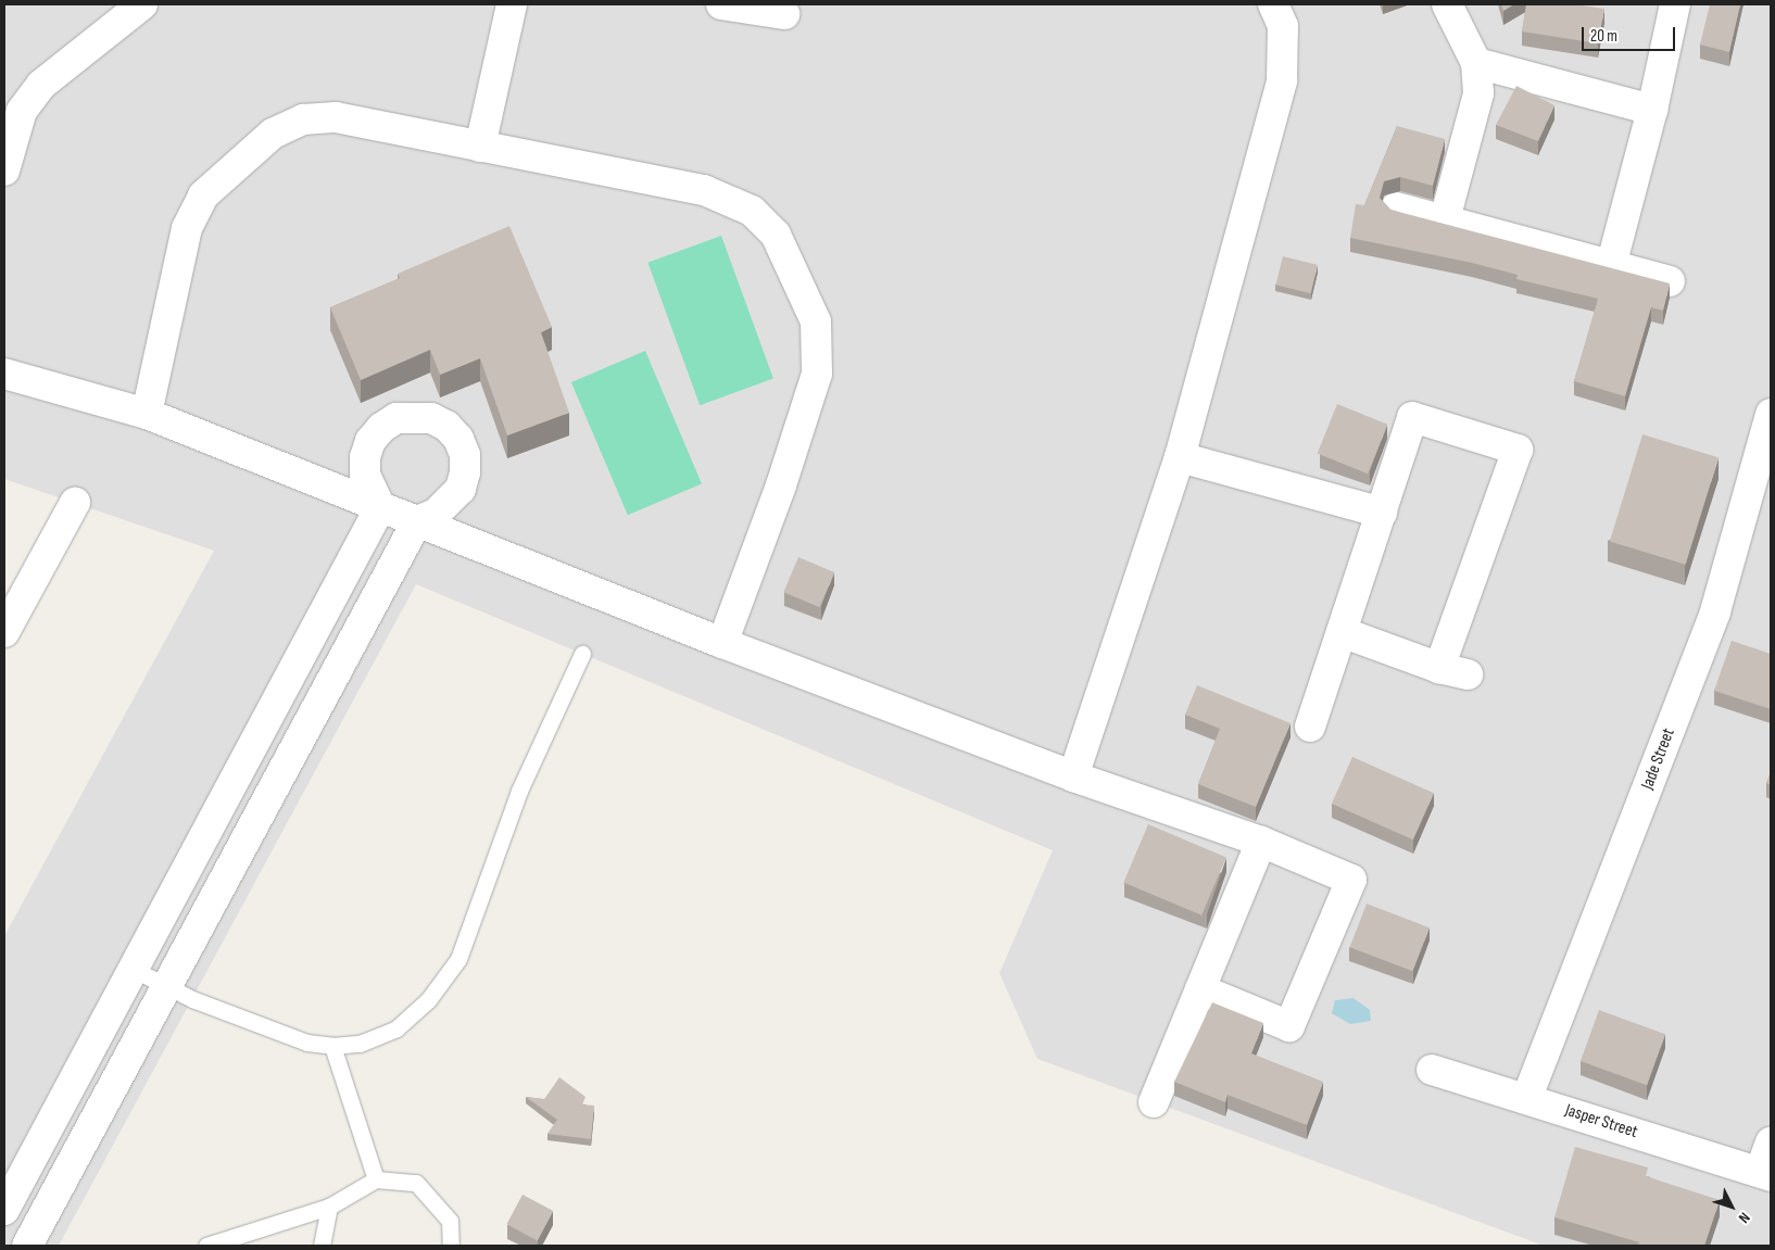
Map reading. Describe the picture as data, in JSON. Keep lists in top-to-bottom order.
{
  "streets": {
    "street": ["Jade Street", "Jasper Street"]
  },
  "crossings": [
    ["Jade Street", "Jasper Street"]
  ],
  "scale_bar": "20 m",
  "north": "bottom right"
}
